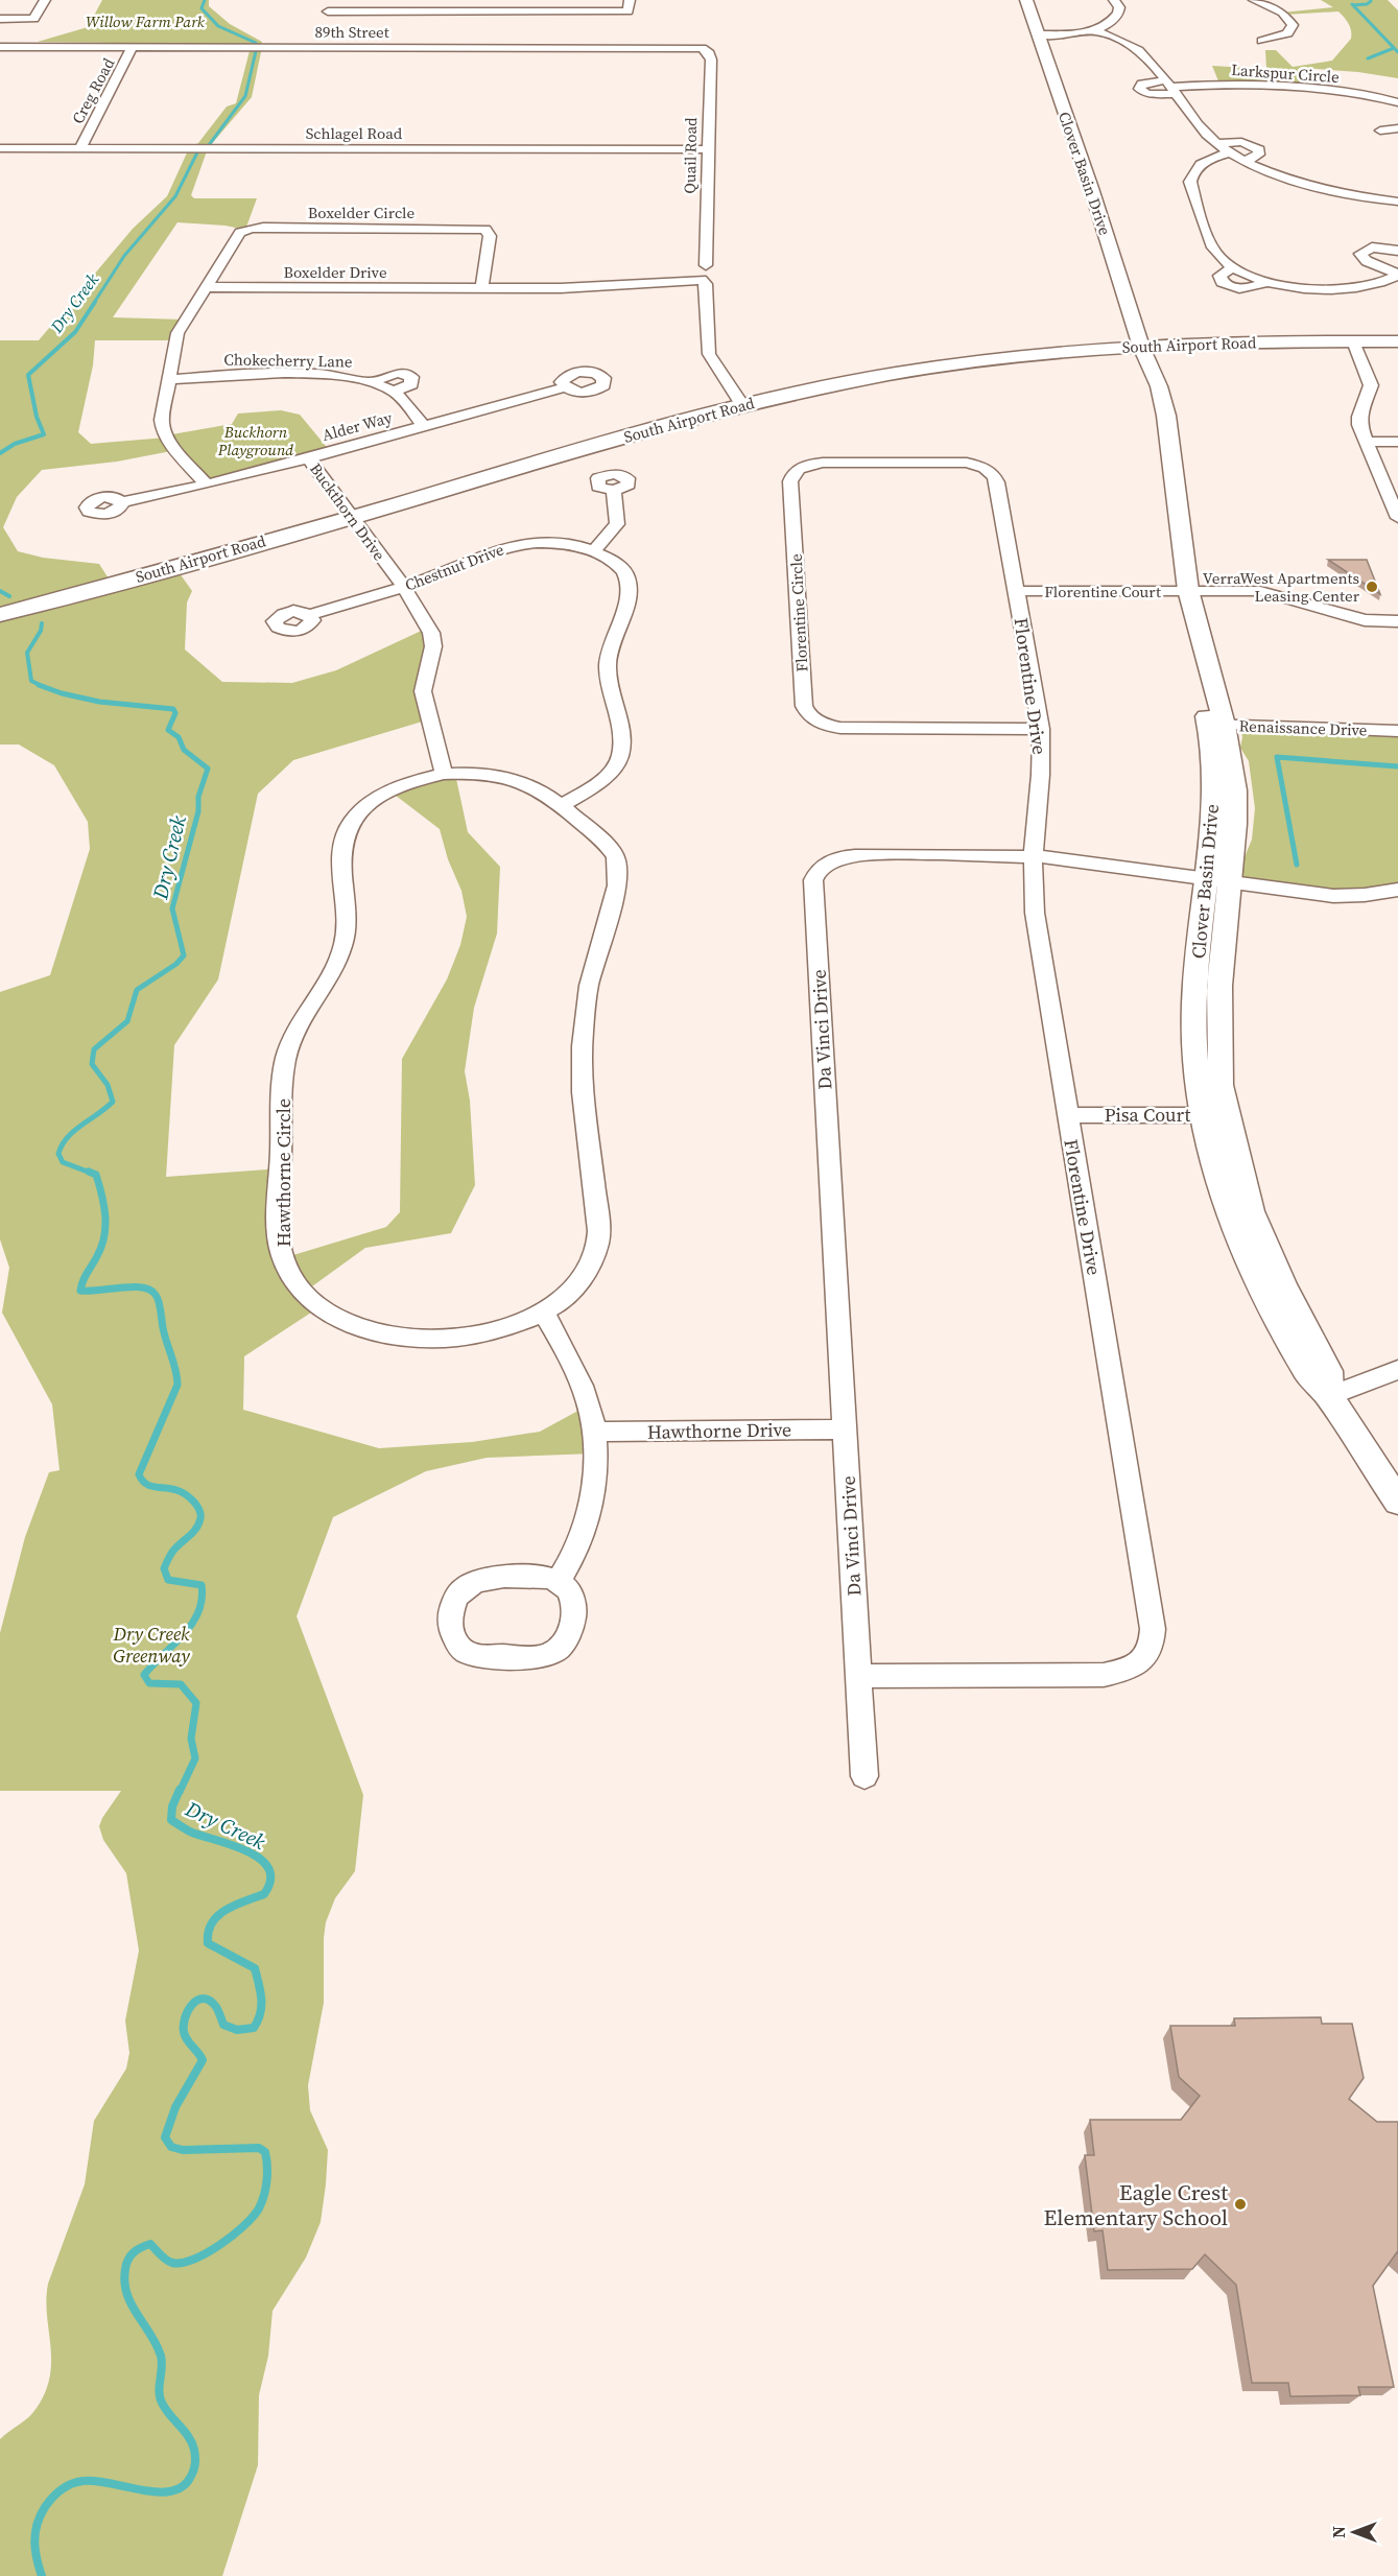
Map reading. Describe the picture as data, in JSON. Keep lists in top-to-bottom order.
{
  "streets": {
    "main road": ["South Airport Road"],
    "street": [
      "89th Street",
      "Larkspur Circle",
      "Creg Road",
      "Schlagel Road",
      "Quail Road",
      "Clover Basin Drive",
      "Boxelder Circle",
      "Boxelder Drive",
      "Chokecherry Lane",
      "Alder Way",
      "Buckthorn Drive",
      "Chestnut Drive",
      "Florentine Court",
      "Florentine Circle",
      "Florentine Drive",
      "Renaissance Drive",
      "Da Vinci Drive",
      "Pisa Court",
      "Hawthorne Circle",
      "Hawthorne Drive"
    ]
  },
  "crossings": [
    ["89th Street", "Creg Road"],
    ["89th Street", "Quail Road"],
    ["Creg Road", "Schlagel Road"],
    ["Schlagel Road", "Quail Road"],
    ["Clover Basin Drive", "South Airport Road"],
    ["Clover Basin Drive", "Florentine Court"],
    ["Clover Basin Drive", "Renaissance Drive"],
    ["Clover Basin Drive", "Da Vinci Drive"],
    ["Clover Basin Drive", "Pisa Court"],
    ["Boxelder Circle", "Boxelder Drive"],
    ["Boxelder Drive", "South Airport Road"],
    ["South Airport Road", "Buckthorn Drive"],
    ["Chokecherry Lane", "Alder Way"],
    ["Alder Way", "Buckthorn Drive"],
    ["Buckthorn Drive", "Chestnut Drive"],
    ["Buckthorn Drive", "Hawthorne Circle"],
    ["Chestnut Drive", "Hawthorne Circle"],
    ["Florentine Court", "Florentine Drive"],
    ["Florentine Circle", "Florentine Drive"],
    ["Florentine Drive", "Da Vinci Drive"],
    ["Florentine Drive", "Pisa Court"],
    ["Da Vinci Drive", "Hawthorne Drive"]
  ],
  "water": ["Dry Creek"],
  "parks": ["Willow Farm Park", "Buckhorn Playground", "Dry Creek Greenway"],
  "places": ["VerraWest Apartments Leasing Center", "Eagle Crest Elementary School"],
  "north": "left"
}
